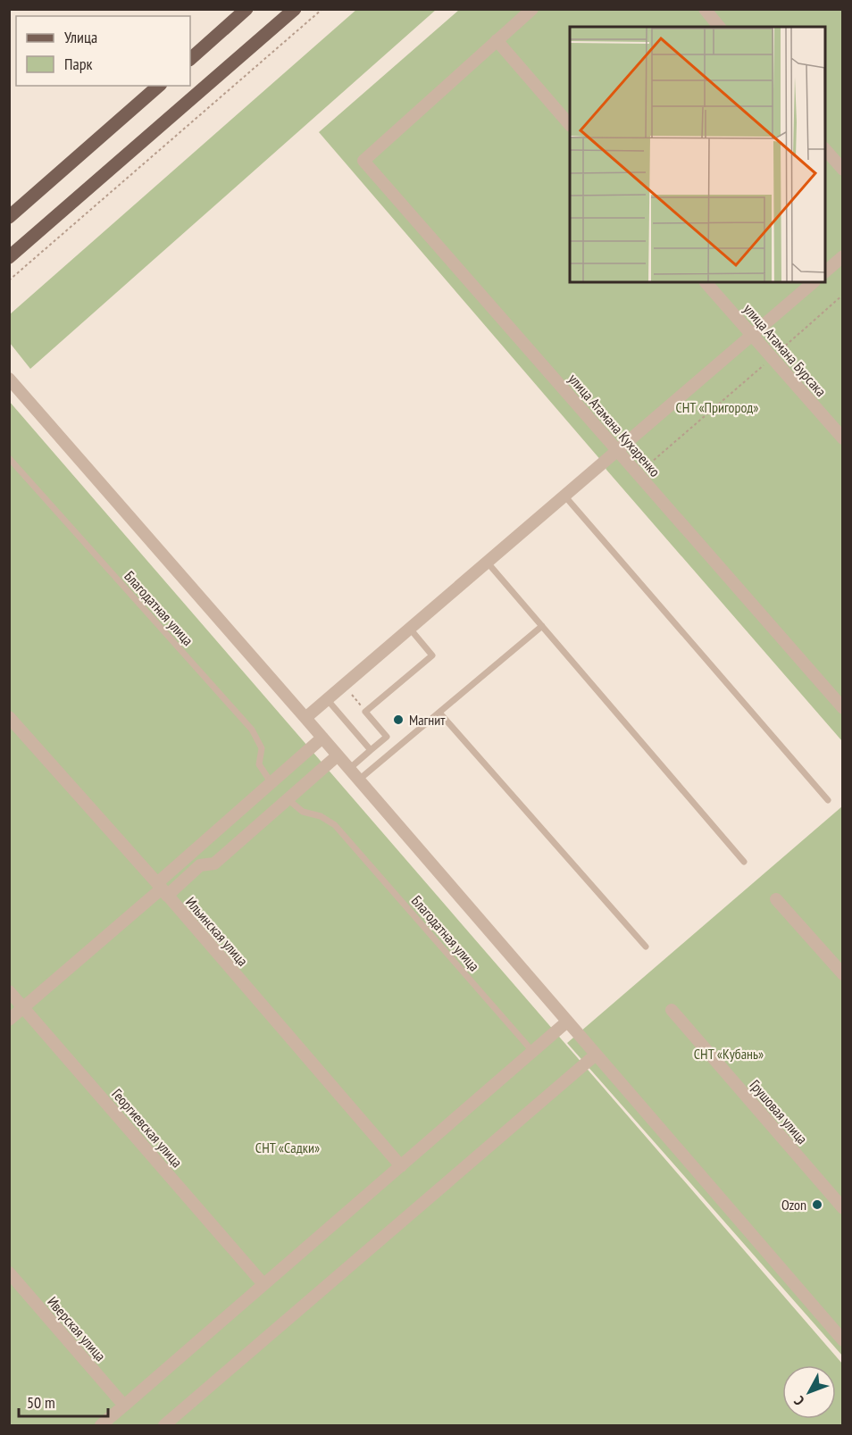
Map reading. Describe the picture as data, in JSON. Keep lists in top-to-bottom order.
{
  "streets": {
    "street": [
      "улица Атамана Бурсака",
      "улица Атамана Кухаренко",
      "Ильинская улица",
      "Грушовая улица",
      "Георгиевская улица",
      "Иверская улица"
    ],
    "lane": ["Благодатная улица"]
  },
  "parks": ["СНТ «Пригород»", "СНТ «Кубань»", "СНТ «Садки»"],
  "places": ["Магнит", "Ozon"],
  "legend": ["Улица", "Парк"],
  "scale_bar": "50 m",
  "north": "bottom left"
}
